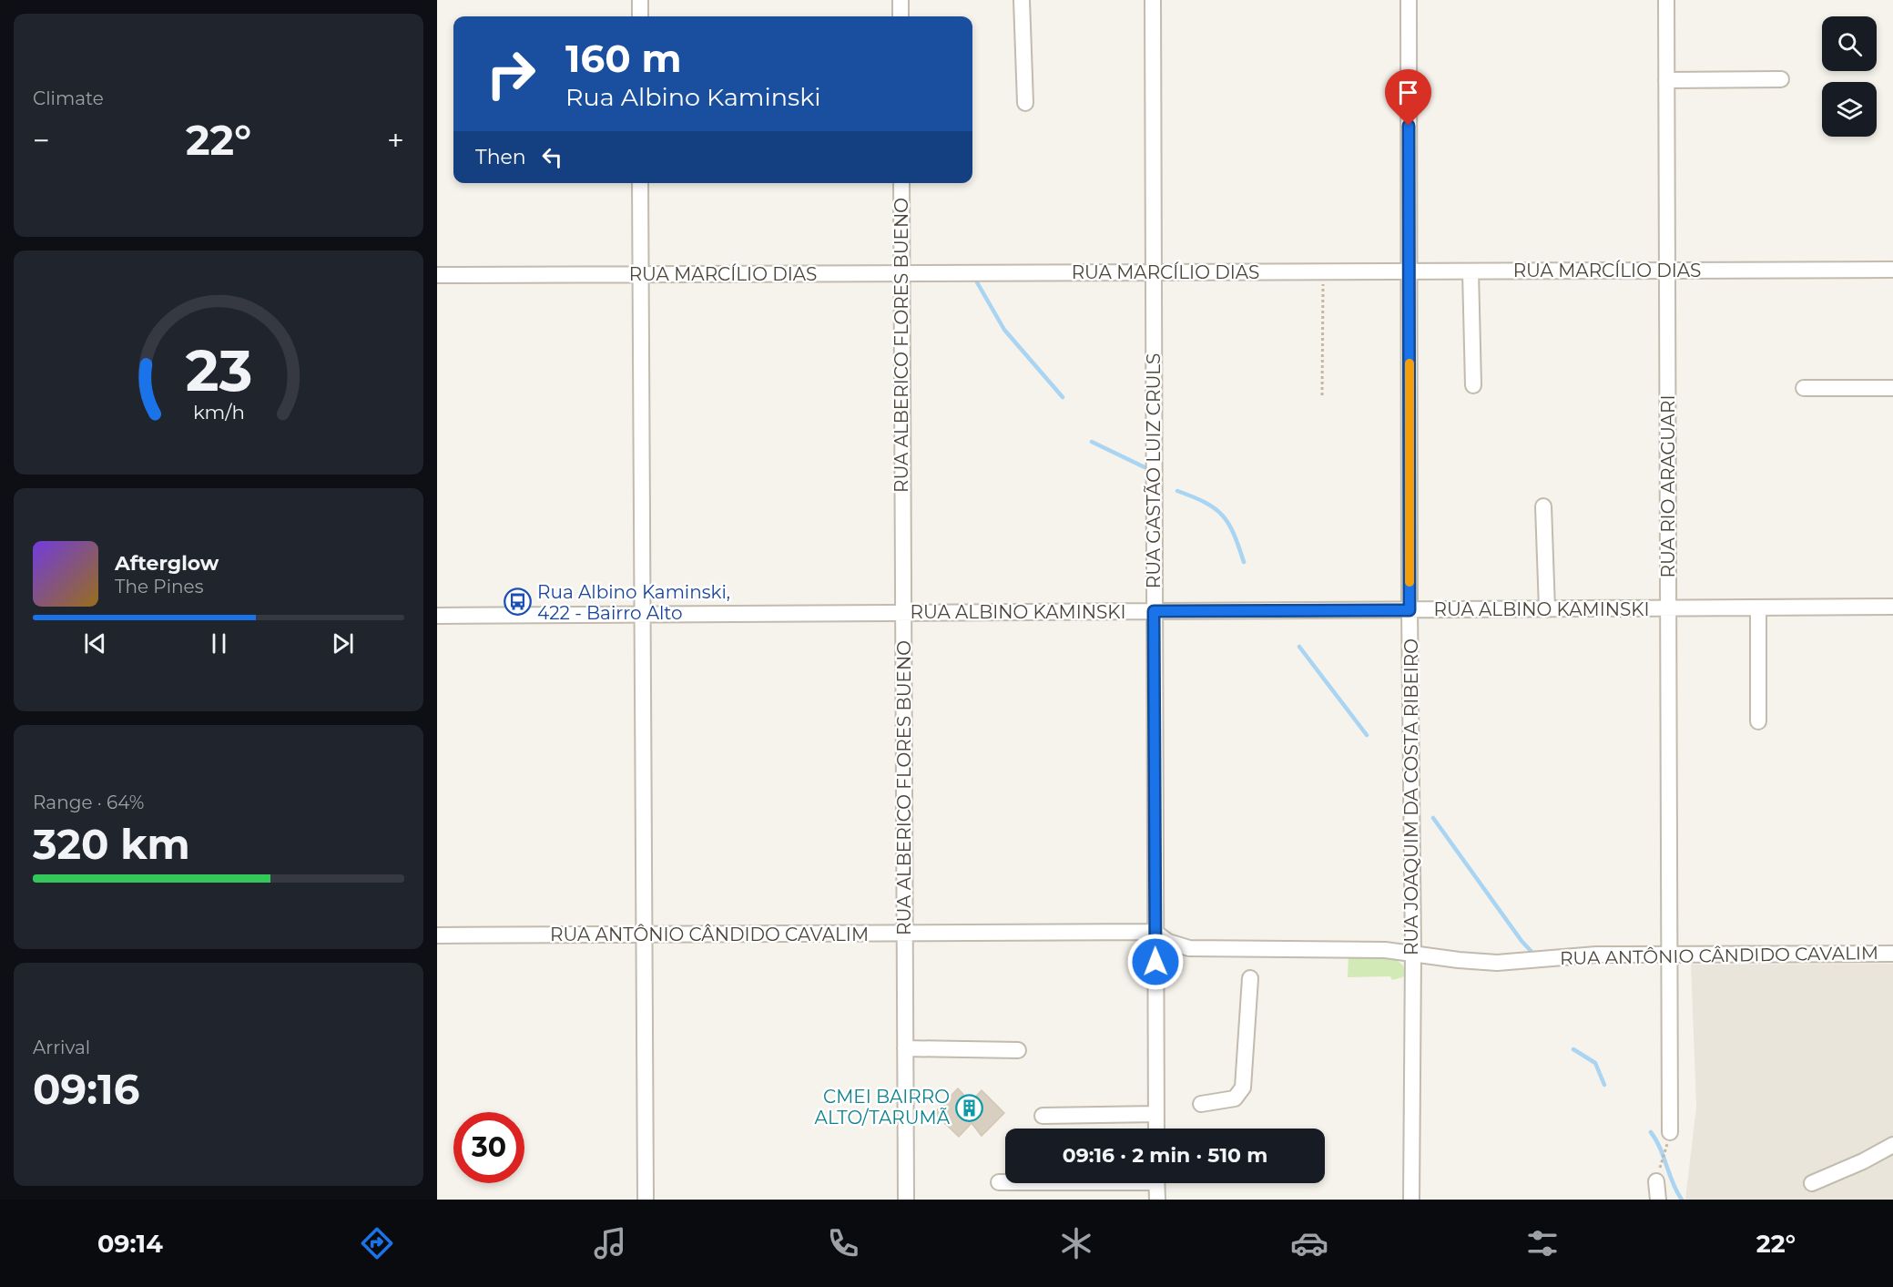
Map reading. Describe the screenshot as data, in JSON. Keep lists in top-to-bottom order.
{
  "streets": {
    "street": [
      "RUA MARCÍLIO DIAS",
      "RUA ALBERICO FLORES BUENO",
      "RUA GASTÃO LUIZ CRULS",
      "RUA RIO ARAGUARI",
      "RUA ALBINO KAMINSKI",
      "RUA JOAQUIM DA COSTA RIBEIRO",
      "RUA ANTÔNIO CÂNDIDO CAVALIM"
    ]
  },
  "crossings": [
    ["RUA MARCÍLIO DIAS", "RUA ALBERICO FLORES BUENO"],
    ["RUA MARCÍLIO DIAS", "RUA GASTÃO LUIZ CRULS"],
    ["RUA MARCÍLIO DIAS", "RUA RIO ARAGUARI"],
    ["RUA MARCÍLIO DIAS", "RUA JOAQUIM DA COSTA RIBEIRO"],
    ["RUA ALBERICO FLORES BUENO", "RUA ALBINO KAMINSKI"],
    ["RUA ALBERICO FLORES BUENO", "RUA ANTÔNIO CÂNDIDO CAVALIM"],
    ["RUA GASTÃO LUIZ CRULS", "RUA ALBINO KAMINSKI"],
    ["RUA GASTÃO LUIZ CRULS", "RUA ANTÔNIO CÂNDIDO CAVALIM"],
    ["RUA RIO ARAGUARI", "RUA ALBINO KAMINSKI"],
    ["RUA RIO ARAGUARI", "RUA ANTÔNIO CÂNDIDO CAVALIM"],
    ["RUA ALBINO KAMINSKI", "RUA JOAQUIM DA COSTA RIBEIRO"],
    ["RUA JOAQUIM DA COSTA RIBEIRO", "RUA ANTÔNIO CÂNDIDO CAVALIM"]
  ],
  "places": {
    "bus stop": ["Rua Albino Kaminski, 422 - Bairro Alto"],
    "building": ["CMEI BAIRRO ALTO/TARUMÃ"]
  },
  "page": {
    "tile": [
      "Climate",
      ["Range · 64%", "320 km"],
      ["Arrival", "09:16"]
    ],
    "turn": ["160 m", "Rua Albino Kaminski"],
    "heat": ["−", "22°", "+"],
    "then": "Then",
    "song": ["Afterglow", "The Pines"],
    "limit": "30",
    "trip": "09:16 · 2 min · 510 m",
    "tabs": ["09:14", "22°"],
    "gauge": ["23", "km/h"]
  }
}
